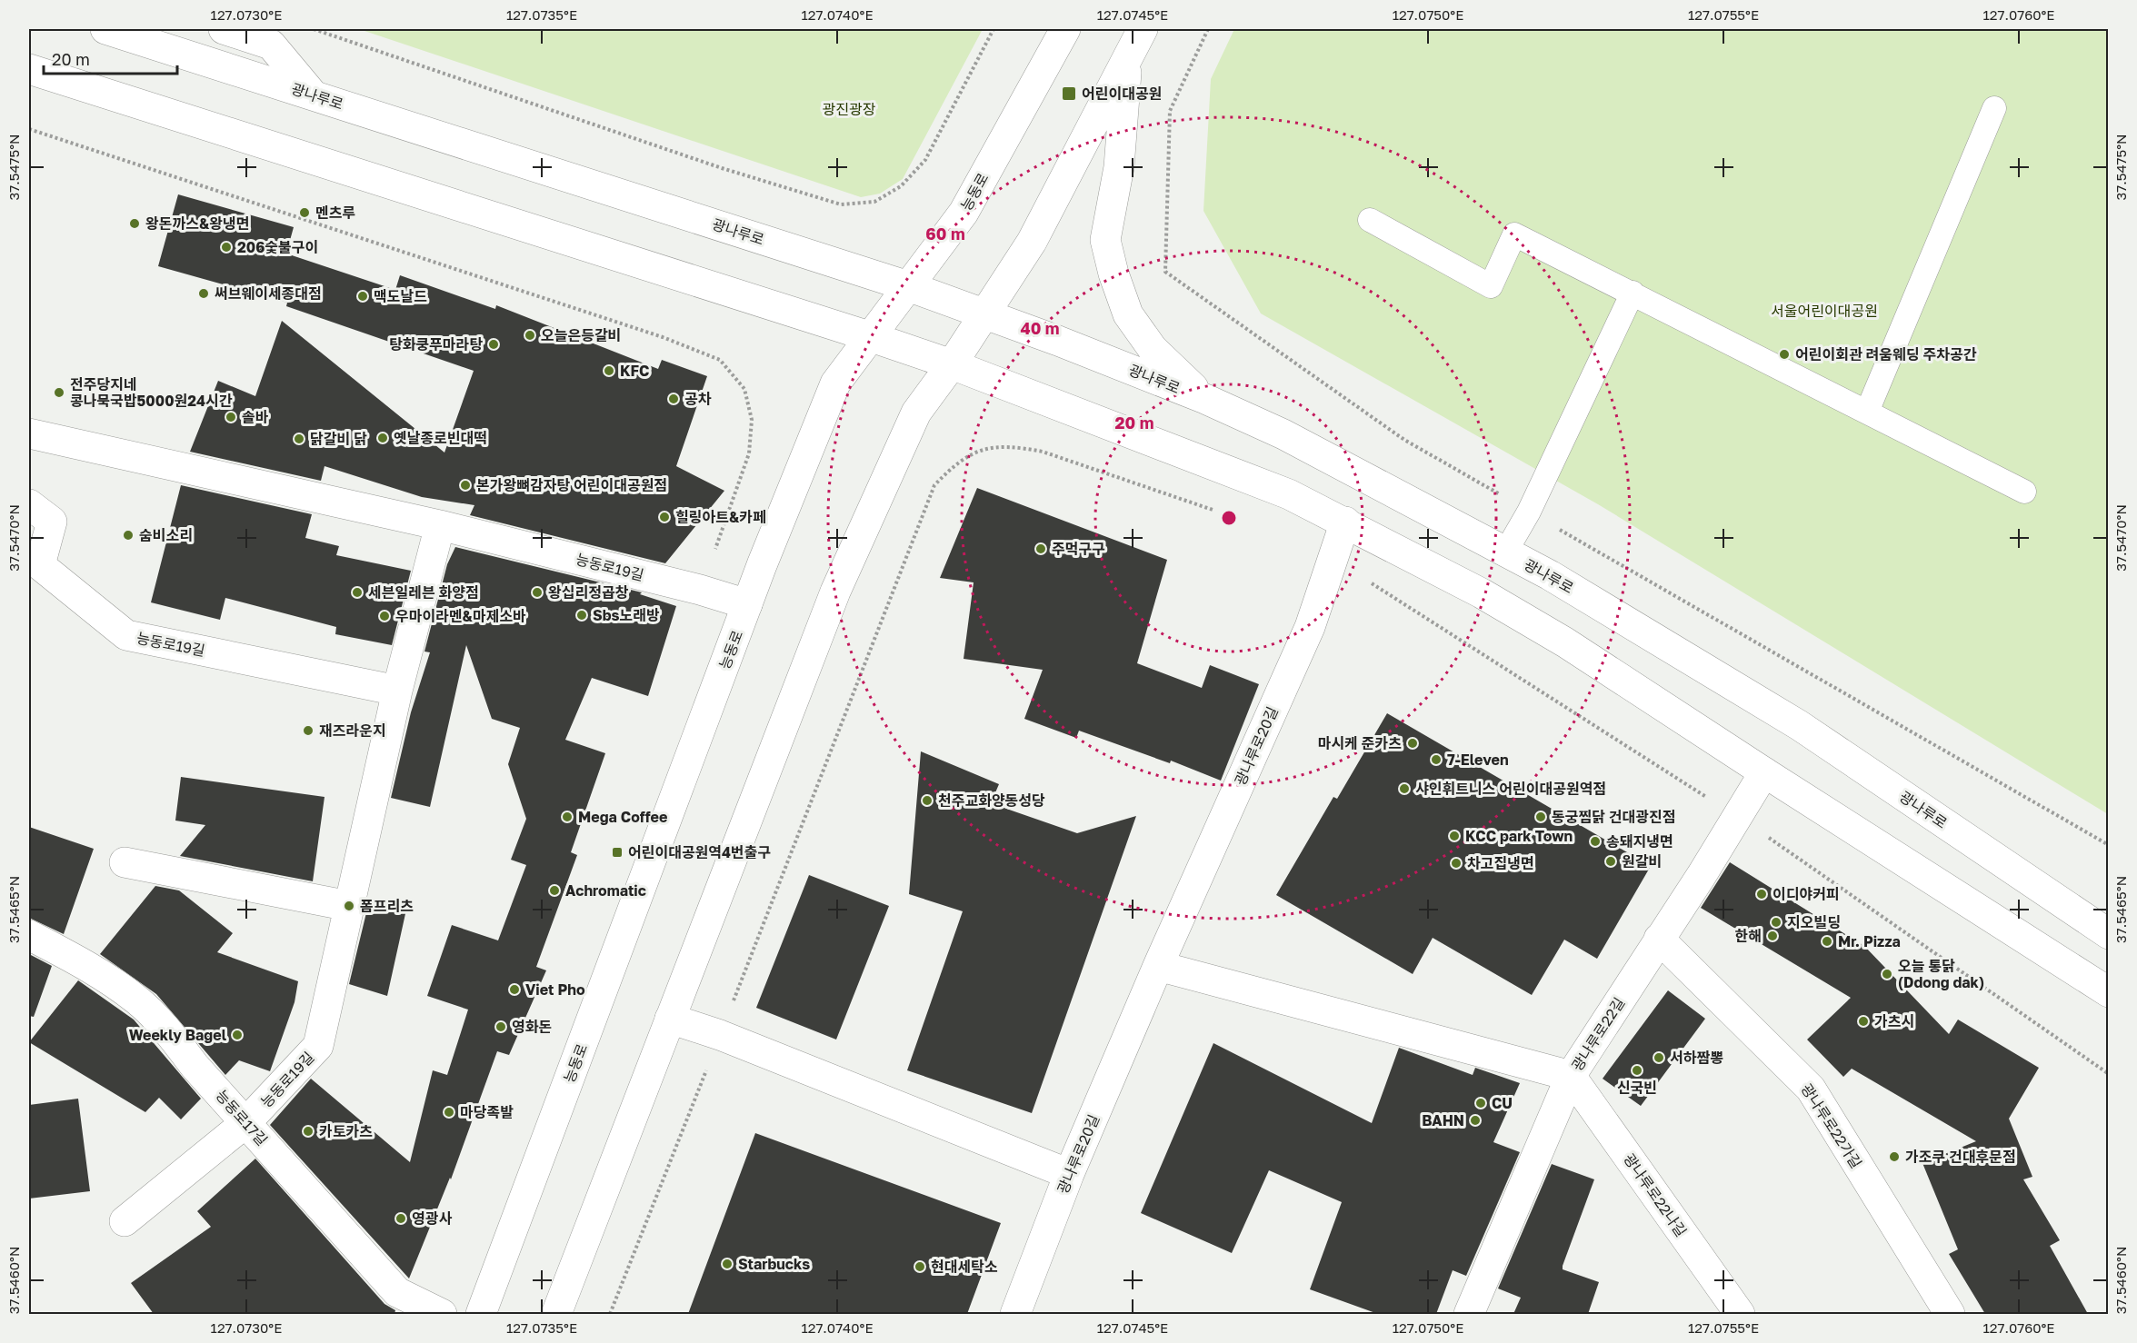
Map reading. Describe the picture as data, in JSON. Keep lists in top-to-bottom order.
{
  "streets": {
    "main road": [
      "광나루로",
      "능동로",
      "능동로19길",
      "광나루로20길",
      "광나루로22길",
      "능동로17길",
      "광나루로22가길",
      "광나루로22나길"
    ]
  },
  "crossings": [
    ["광나루로", "능동로"],
    ["능동로", "능동로19길"],
    ["능동로19길", "능동로17길"],
    ["광나루로22길", "광나루로22가길"],
    ["광나루로22길", "광나루로22나길"]
  ],
  "parks": ["광진광장", "서울어린이대공원"],
  "places": {
    "transit": ["어린이대공원", "어린이대공원역4번출구"],
    "other": [
      "멘츠루",
      "왕돈까스&왕냉면",
      "206숯불구이",
      "써브웨이세종대점",
      "맥도날드",
      "오늘은등갈비",
      "탕화쿵푸마라탕",
      "어린이회관 려움웨딩 주차공간",
      "KFC",
      "전주당지네 콩나묵국밥5000원24시간",
      "공차",
      "솔바",
      "옛날종로빈대떡",
      "닭갈비 닭",
      "본가왕뼈감자탕 어린이대공원점",
      "힐링아트&카페",
      "숨비소리",
      "주먹구구",
      "세븐일레븐 화양점",
      "왕십리정곱창",
      "Sbs노래방",
      "우마이라멘&마제소바",
      "재즈라운지",
      "마시케 준카츠",
      "7-Eleven",
      "샤인휘트니스 어린이대공원역점",
      "천주교화양동성당",
      "Mega Coffee",
      "동궁찜닭 건대광진점",
      "KCC park Town",
      "송돼지냉면",
      "원갈비",
      "차고집냉면",
      "Achromatic",
      "이디야커피",
      "폼프리츠",
      "지오빌딩",
      "한해",
      "Mr. Pizza",
      "오늘 통닭 (Ddong dak)",
      "Viet Pho",
      "가츠시",
      "영화돈",
      "Weekly Bagel",
      "서하짬뽕",
      "신국빈",
      "CU",
      "마당족발",
      "BAHN",
      "카토카츠",
      "가조쿠 건대후문점",
      "영광사",
      "Starbucks",
      "현대세탁소"
    ]
  },
  "scale_bar": "20 m",
  "coordinates": [
    "127.0730°E",
    "127.0735°E",
    "127.0740°E",
    "127.0745°E",
    "127.0750°E",
    "127.0755°E",
    "127.0760°E",
    "37.5475°N",
    "37.5470°N",
    "37.5465°N",
    "37.5460°N"
  ],
  "rings": ["60 m", "40 m", "20 m"]
}
